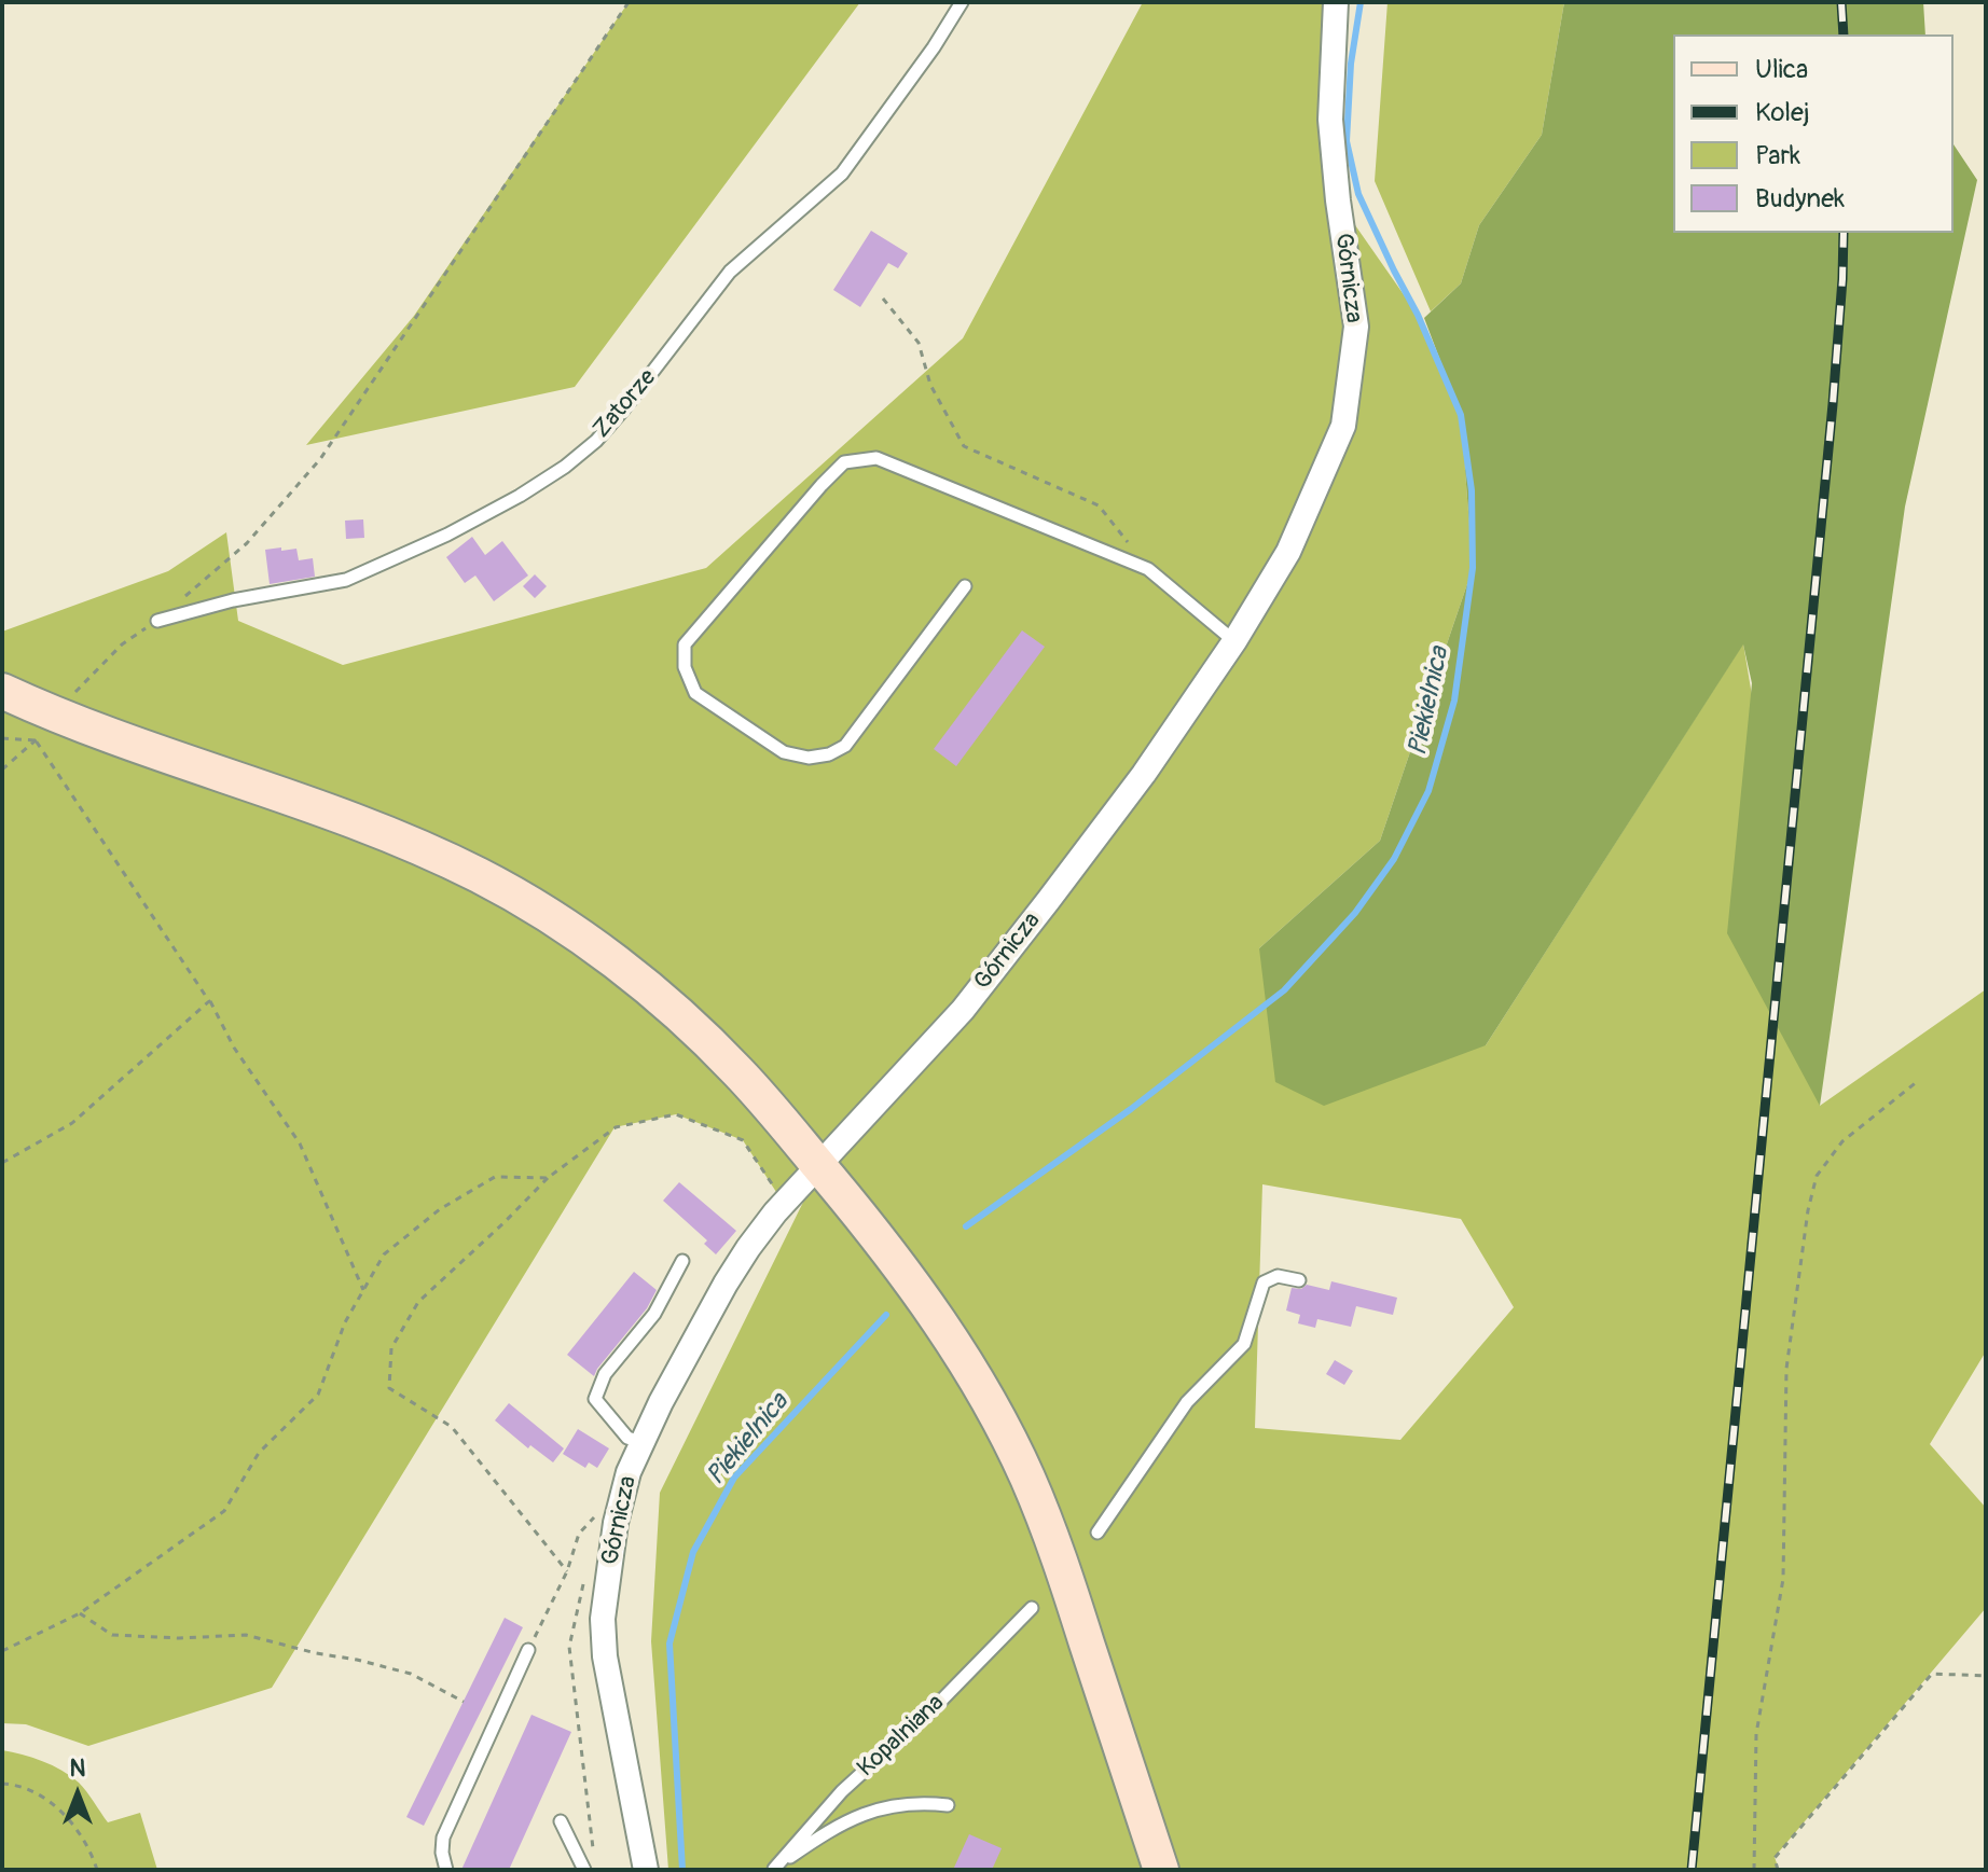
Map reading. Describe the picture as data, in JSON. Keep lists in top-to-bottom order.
{
  "streets": {
    "street": ["Górnicza"],
    "lane": ["Zatorze", "Kopalniana"]
  },
  "water": ["Piekielnica"],
  "legend": [
    "Ulica",
    "Kolej",
    "Park",
    "Budynek"
  ],
  "north": "top"
}
